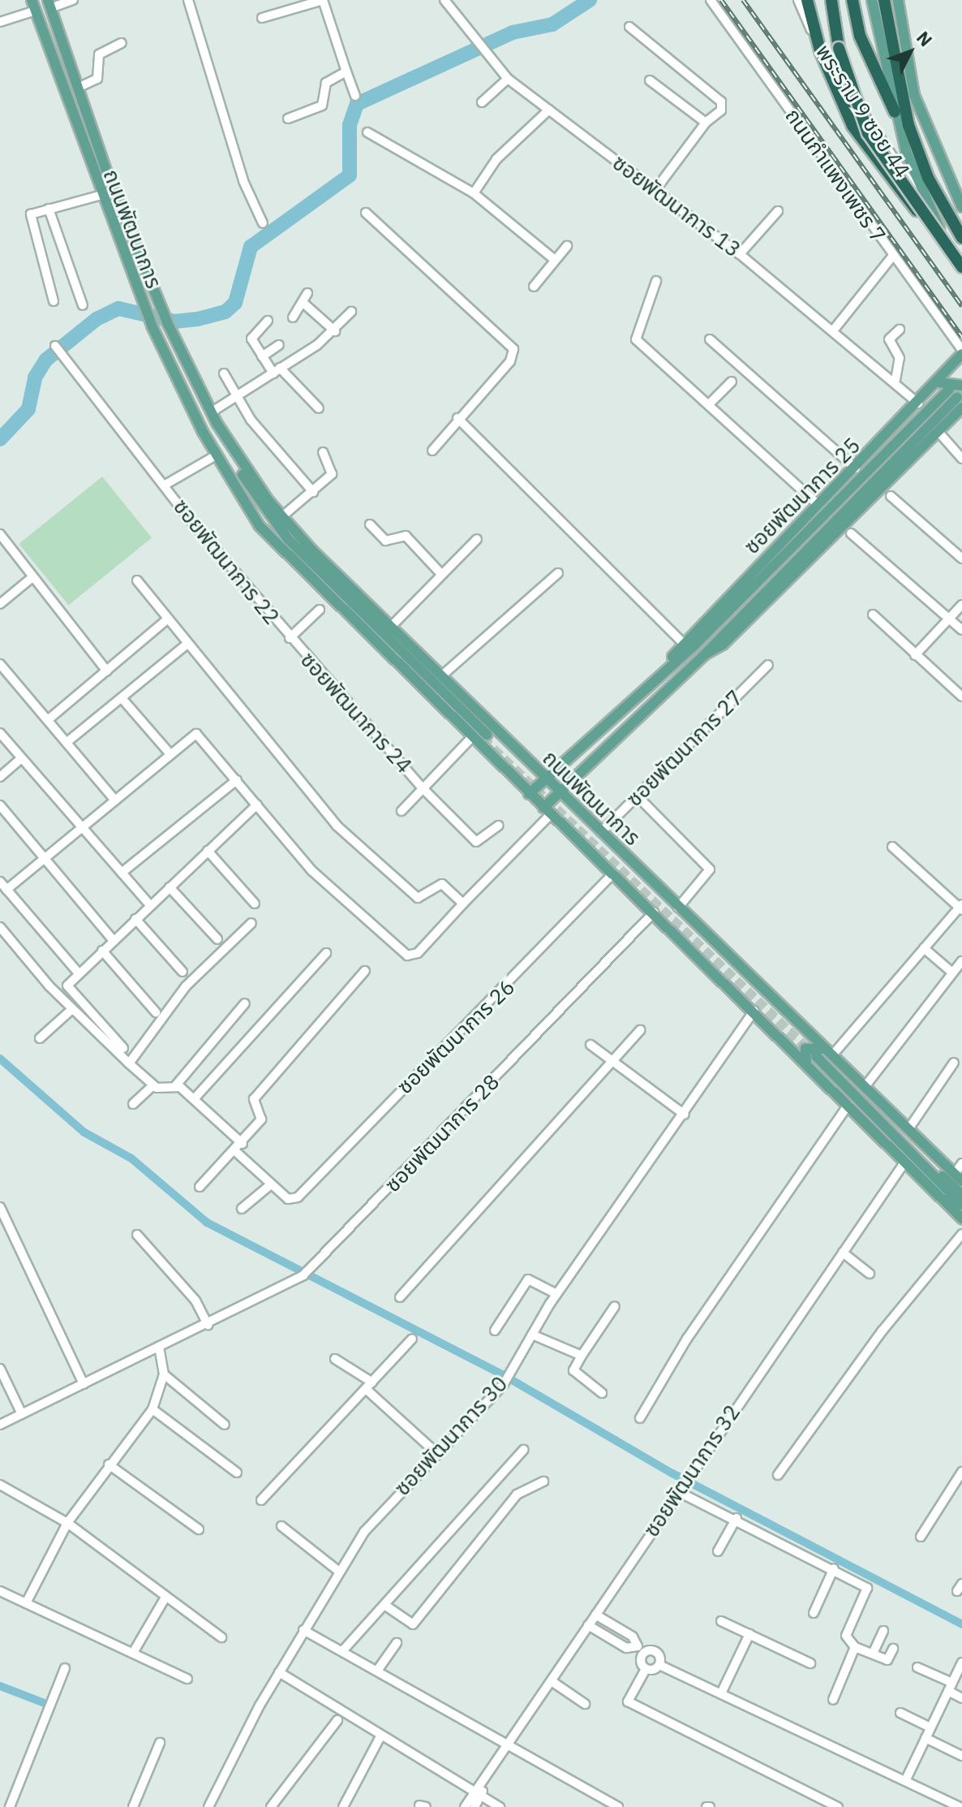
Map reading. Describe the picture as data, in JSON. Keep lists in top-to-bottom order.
{
  "streets": {
    "main road": ["ถนนพัฒนาการ", "ซอยพัฒนาการ 25"],
    "street": [
      "พระราม 9 ซอย 44",
      "ถนนกำแพงเพชร 7",
      "ซอยพัฒนาการ 13",
      "ซอยพัฒนาการ 22",
      "ซอยพัฒนาการ 24",
      "ซอยพัฒนาการ 27",
      "ซอยพัฒนาการ 26",
      "ซอยพัฒนาการ 28",
      "ซอยพัฒนาการ 30",
      "ซอยพัฒนาการ 32"
    ]
  },
  "crossings": [
    ["ถนนกำแพงเพชร 7", "ซอยพัฒนาการ 25"],
    ["ซอยพัฒนาการ 13", "ซอยพัฒนาการ 25"],
    ["ถนนพัฒนาการ", "ซอยพัฒนาการ 25"],
    ["ถนนพัฒนาการ", "ซอยพัฒนาการ 22"],
    ["ถนนพัฒนาการ", "ซอยพัฒนาการ 24"],
    ["ถนนพัฒนาการ", "ซอยพัฒนาการ 27"],
    ["ถนนพัฒนาการ", "ซอยพัฒนาการ 26"],
    ["ถนนพัฒนาการ", "ซอยพัฒนาการ 28"],
    ["ถนนพัฒนาการ", "ซอยพัฒนาการ 30"],
    ["ถนนพัฒนาการ", "ซอยพัฒนาการ 32"],
    ["ซอยพัฒนาการ 22", "ซอยพัฒนาการ 24"]
  ],
  "north": "top right"
}
